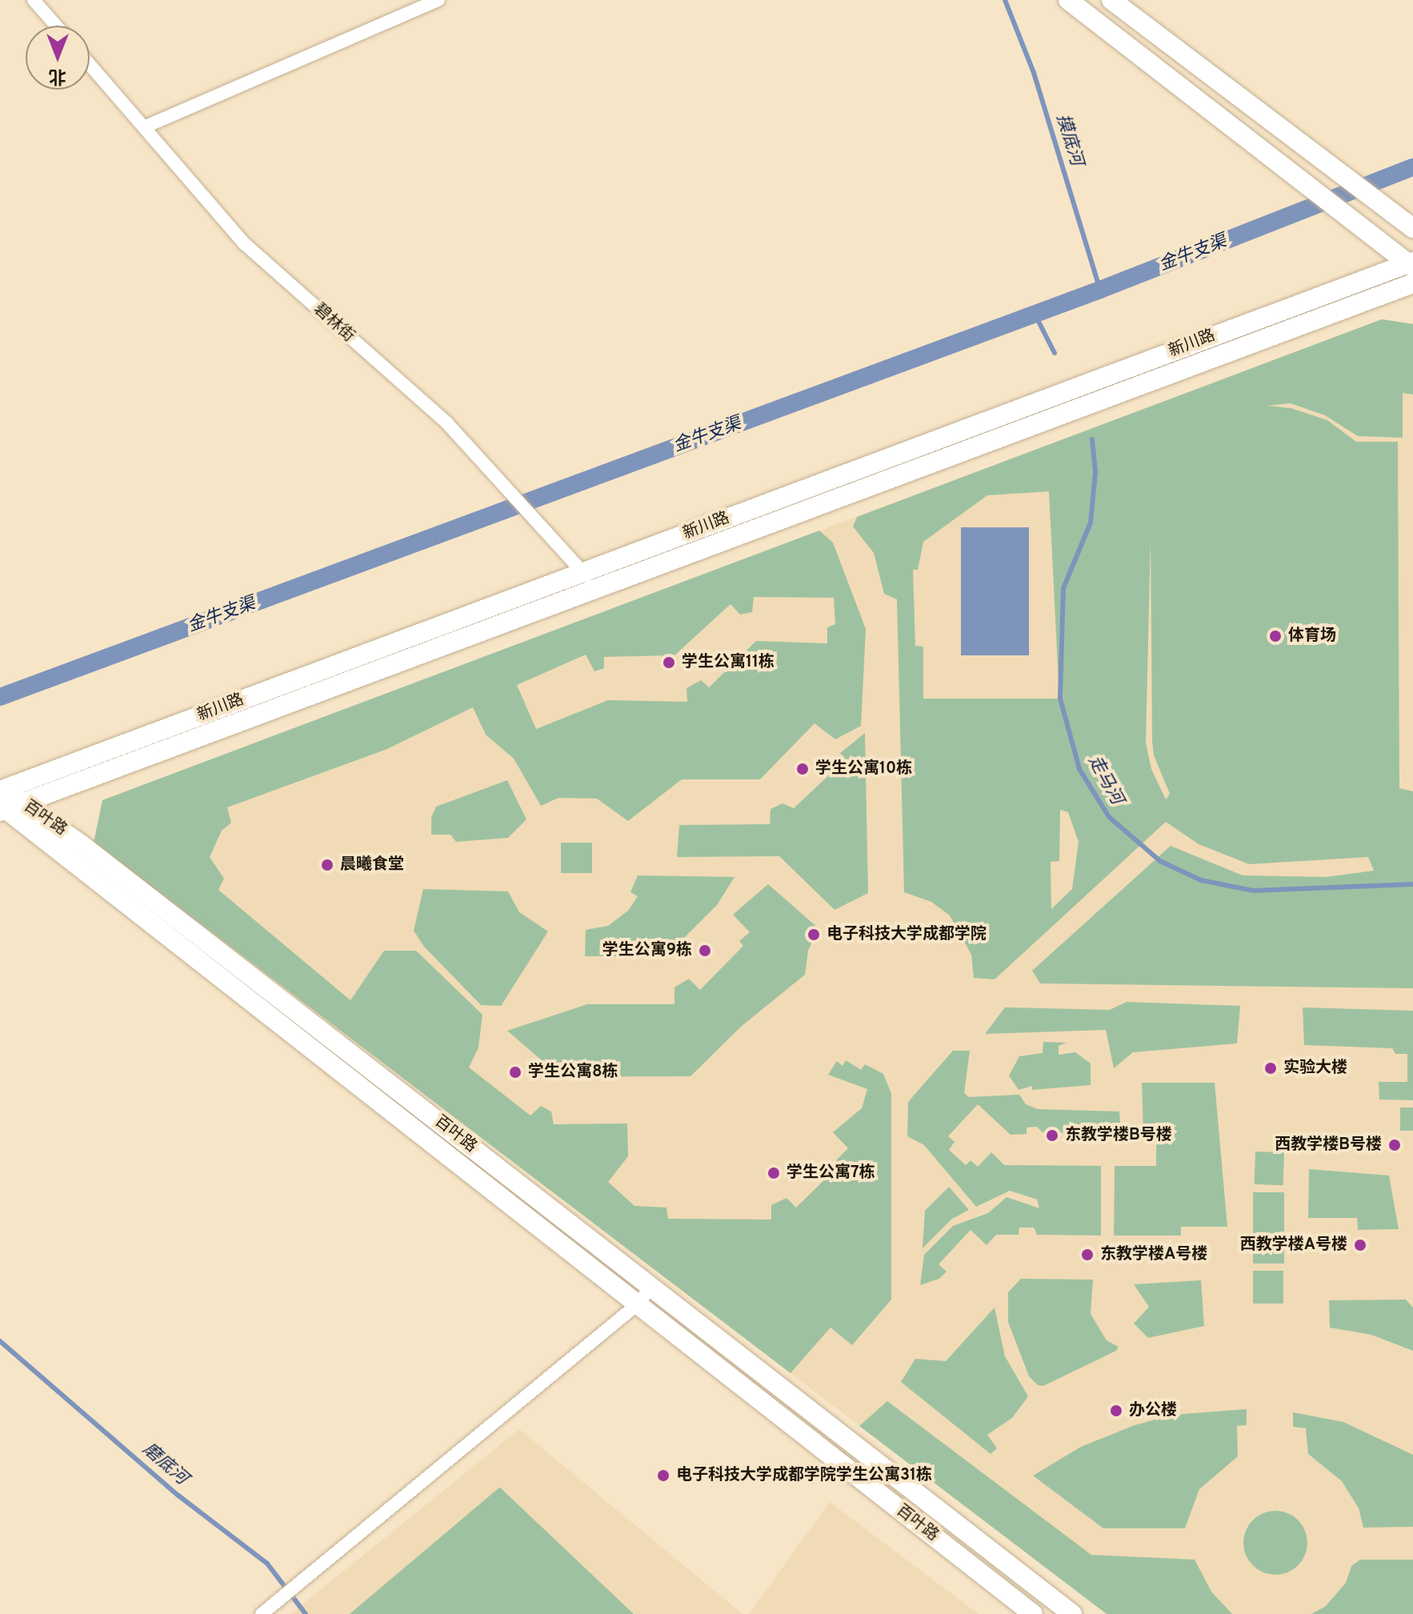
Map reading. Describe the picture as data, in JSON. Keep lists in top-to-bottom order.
{
  "streets": {
    "main road": ["新川路", "百叶路"],
    "street": ["碧林街"]
  },
  "crossings": [
    ["碧林街", "新川路"],
    ["新川路", "百叶路"]
  ],
  "water": [
    "摸底河",
    "金牛支渠",
    "走马河",
    "磨底河"
  ],
  "places": [
    "体育场",
    "学生公寓11栋",
    "学生公寓10栋",
    "晨曦食堂",
    "电子科技大学成都学院",
    "学生公寓9栋",
    "实验大楼",
    "学生公寓8栋",
    "东教学楼B号楼",
    "西教学楼B号楼",
    "学生公寓7栋",
    "西教学楼A号楼",
    "东教学楼A号楼",
    "办公楼",
    "电子科技大学成都学院学生公寓31栋"
  ],
  "north": "bottom"
}
